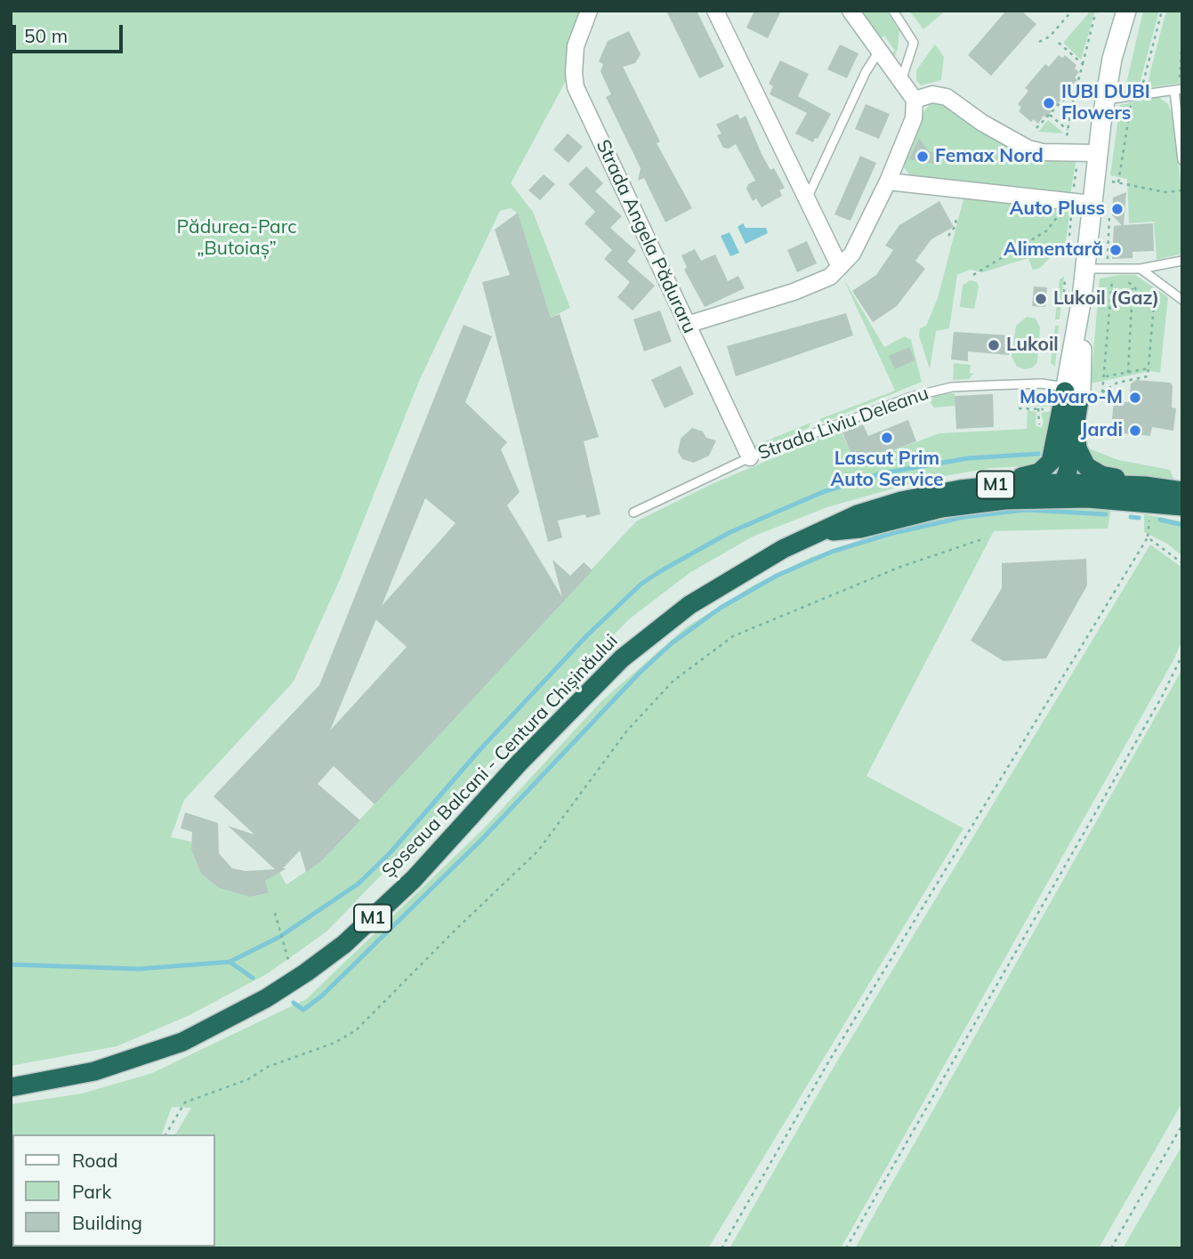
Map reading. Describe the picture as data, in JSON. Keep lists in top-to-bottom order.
{
  "streets": {
    "highway": ["M1", "Șoseaua Balcani - Centura Chișinăului"],
    "street": ["Strada Angela Păduraru"],
    "lane": ["Strada Liviu Deleanu"]
  },
  "crossings": [
    ["Strada Angela Păduraru", "Strada Liviu Deleanu"],
    ["Strada Liviu Deleanu", "M1"],
    ["M1", "Șoseaua Balcani - Centura Chișinăului"]
  ],
  "parks": ["Pădurea-Parc „Butoiaș”"],
  "places": [
    "IUBI DUBI Flowers",
    "Femax Nord",
    "Auto Pluss",
    "Alimentară",
    "Lukoil (Gaz)",
    "Lukoil",
    "Mobvaro-M",
    "Jardi",
    "Lascut Prim Auto Service"
  ],
  "legend": ["Road", "Park", "Building"],
  "scale_bar": "50 m"
}
